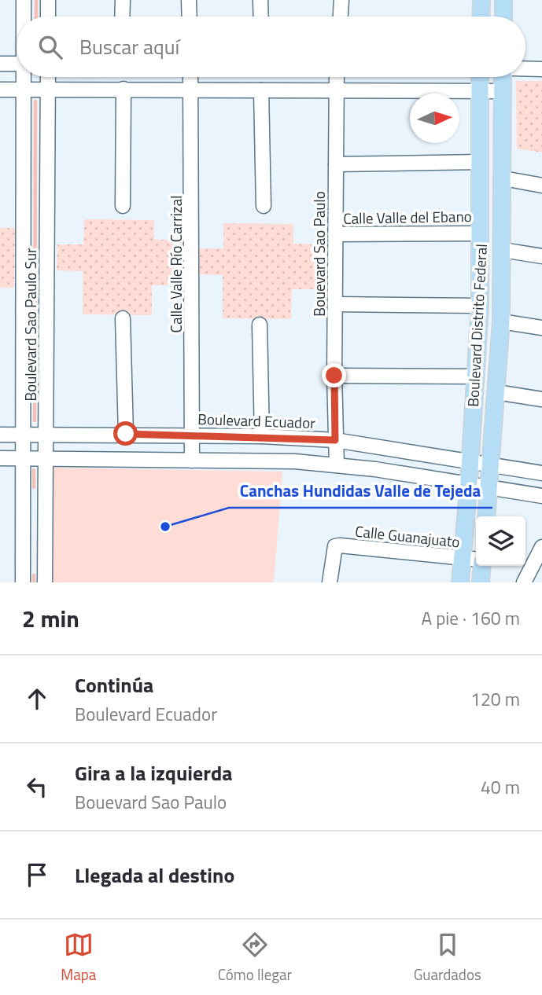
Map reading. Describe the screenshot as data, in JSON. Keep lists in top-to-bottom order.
{
  "streets": {
    "main road": ["Boulevard Distrito Federal"],
    "street": [
      "Calle Valle del Ebano",
      "Bouevard Sao Paulo",
      "Calle Valle Río Carrizal",
      "Boulevard Sao Paulo Sur",
      "Boulevard Ecuador",
      "Calle Guanajuato"
    ]
  },
  "crossings": [
    ["Calle Valle del Ebano", "Bouevard Sao Paulo"],
    ["Calle Valle del Ebano", "Boulevard Distrito Federal"],
    ["Bouevard Sao Paulo", "Boulevard Ecuador"],
    ["Calle Valle Río Carrizal", "Boulevard Ecuador"],
    ["Boulevard Sao Paulo Sur", "Boulevard Ecuador"],
    ["Boulevard Distrito Federal", "Boulevard Ecuador"],
    ["Boulevard Distrito Federal", "Calle Guanajuato"]
  ],
  "places": ["Canchas Hundidas Valle de Tejeda"],
  "north": "right",
  "page": {
    "search": "Buscar aquí",
    "heading": ["2 min", "A pie · 160 m"],
    "list": [
      ["Continúa", "Boulevard Ecuador", "120 m"],
      ["Gira a la izquierda", "Bouevard Sao Paulo", "40 m"],
      "Llegada al destino"
    ],
    "nav": ["Mapa", "Cómo llegar", "Guardados"]
  }
}
